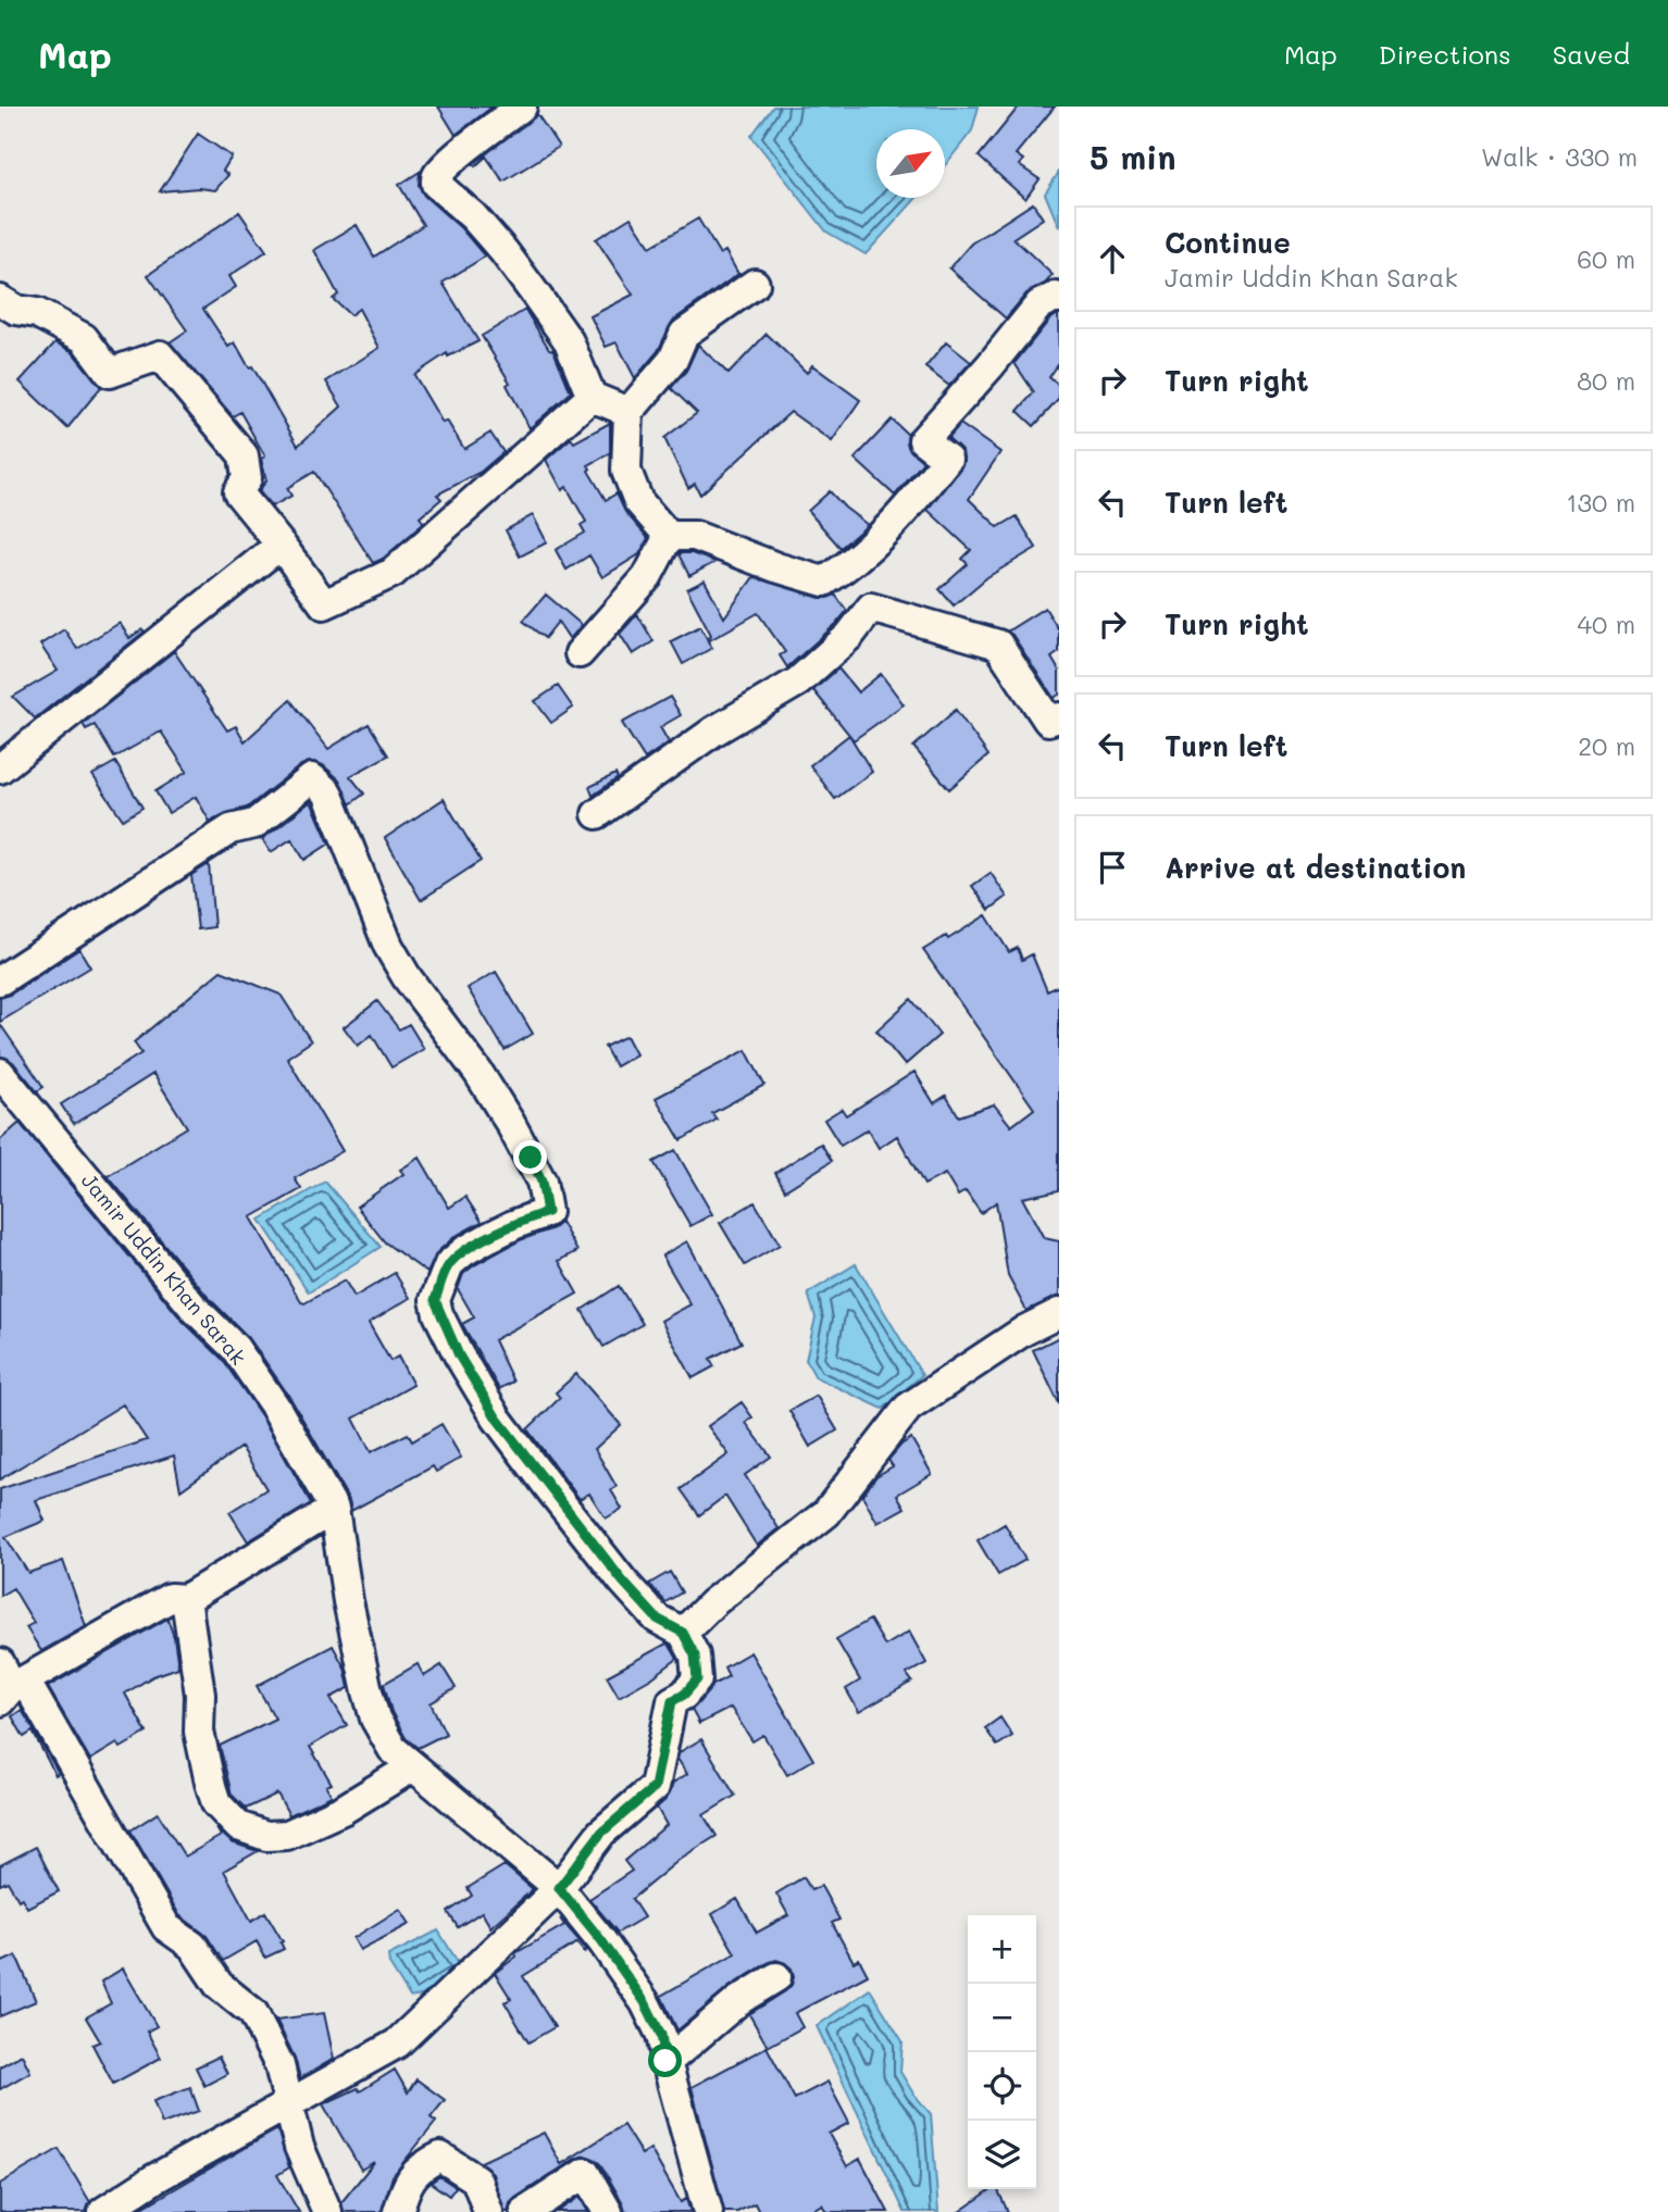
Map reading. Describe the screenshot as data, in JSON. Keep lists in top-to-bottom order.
{
  "streets": {
    "street": ["Jamir Uddin Khan Sarak"]
  },
  "north": "top right",
  "page": {
    "header": "Map",
    "nav": ["Map", "Directions", "Saved"],
    "heading": ["5 min", "Walk · 330 m"],
    "list": [
      ["Continue", "Jamir Uddin Khan Sarak", "60 m"],
      ["Turn right", "80 m"],
      ["Turn left", "130 m"],
      ["Turn right", "40 m"],
      ["Turn left", "20 m"],
      "Arrive at destination"
    ],
    "map_buttons": ["+", "−"]
  }
}
